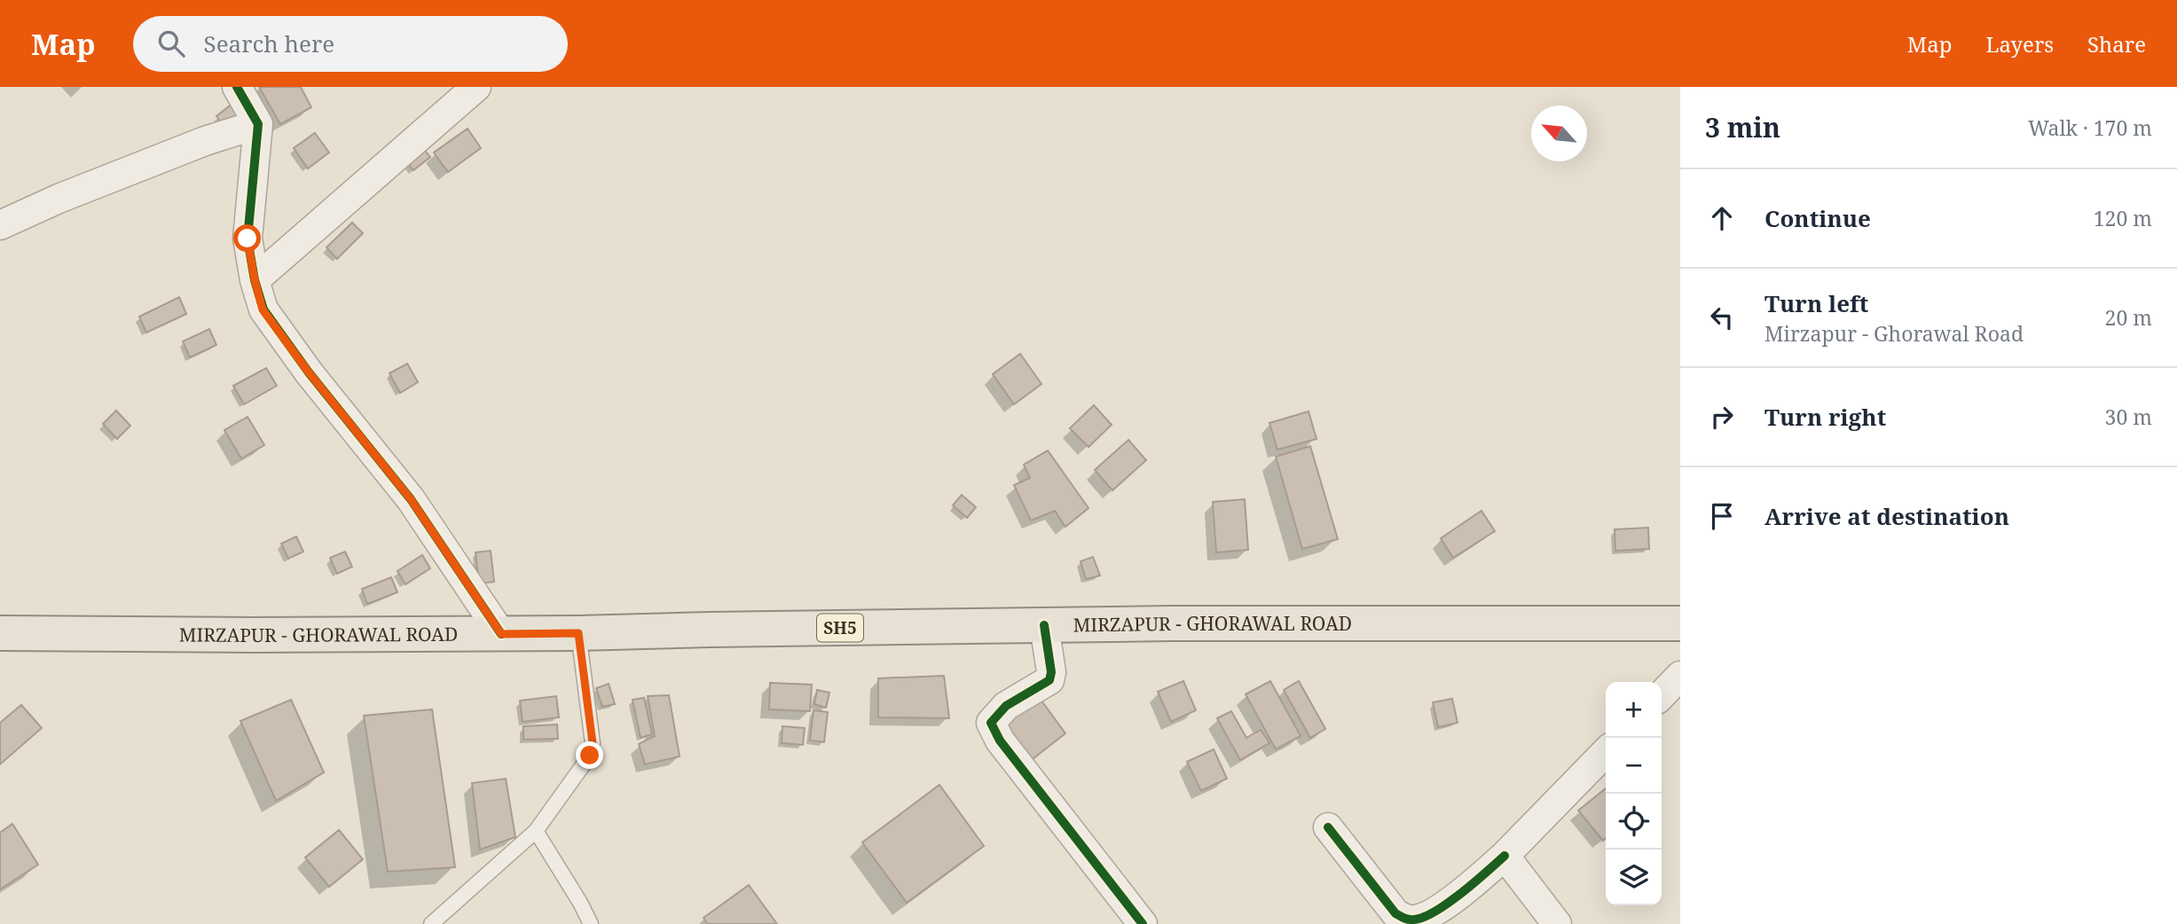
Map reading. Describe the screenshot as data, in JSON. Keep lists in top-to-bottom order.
{
  "streets": {
    "main road": ["MIRZAPUR - GHORAWAL ROAD", "SH5"]
  },
  "north": "top left",
  "page": {
    "header": "Map",
    "search": "Search here",
    "nav": ["Map", "Layers", "Share"],
    "heading": ["3 min", "Walk · 170 m"],
    "list": [
      ["Continue", "120 m"],
      ["Turn left", "Mirzapur - Ghorawal Road", "20 m"],
      ["Turn right", "30 m"],
      "Arrive at destination"
    ],
    "map_buttons": ["+", "−"]
  }
}
